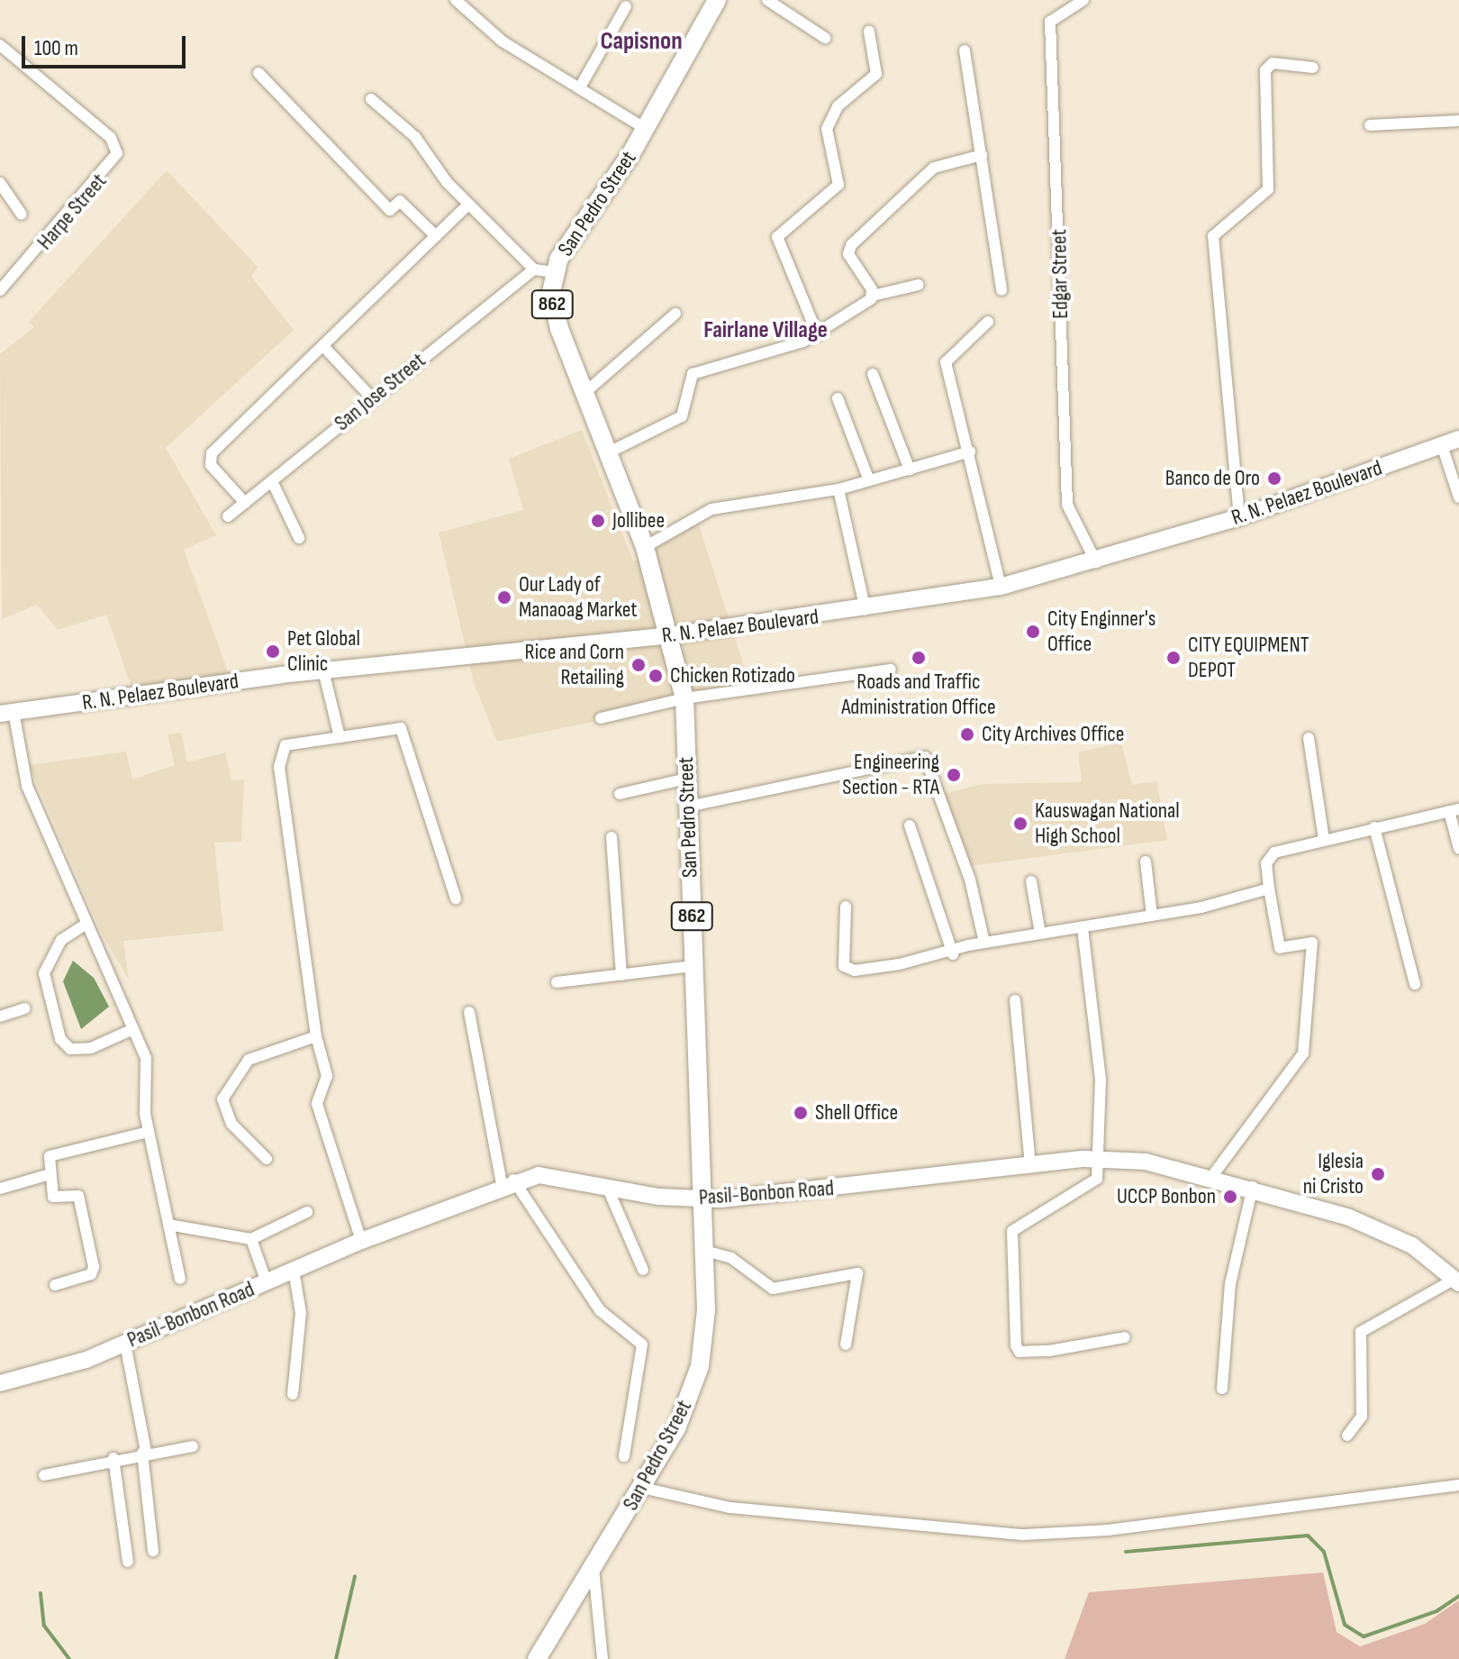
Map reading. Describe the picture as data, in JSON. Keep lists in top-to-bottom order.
{
  "streets": {
    "main road": ["San Pedro Street", "862"],
    "street": [
      "Harpe Street",
      "Edgar Street",
      "San Jose Street",
      "R. N. Pelaez Boulevard",
      "Pasil-Bonbon Road"
    ]
  },
  "crossings": [
    ["San Pedro Street", "R. N. Pelaez Boulevard"],
    ["San Pedro Street", "Pasil-Bonbon Road"],
    ["Edgar Street", "R. N. Pelaez Boulevard"]
  ],
  "districts": ["Capisnon", "Fairlane Village"],
  "places": [
    "Banco de Oro",
    "Jollibee",
    "Our Lady of Manaoag Market",
    "City Enginner's Office",
    "Pet Global Clinic",
    "Roads and Traffic Administration Office",
    "CITY EQUIPMENT DEPOT",
    "Rice and Corn Retailing",
    "Chicken Rotizado",
    "City Archives Office",
    "Engineering Section - RTA",
    "Kauswagan National High School",
    "Shell Office",
    "Iglesia ni Cristo",
    "UCCP Bonbon"
  ],
  "scale_bar": "100 m"
}
